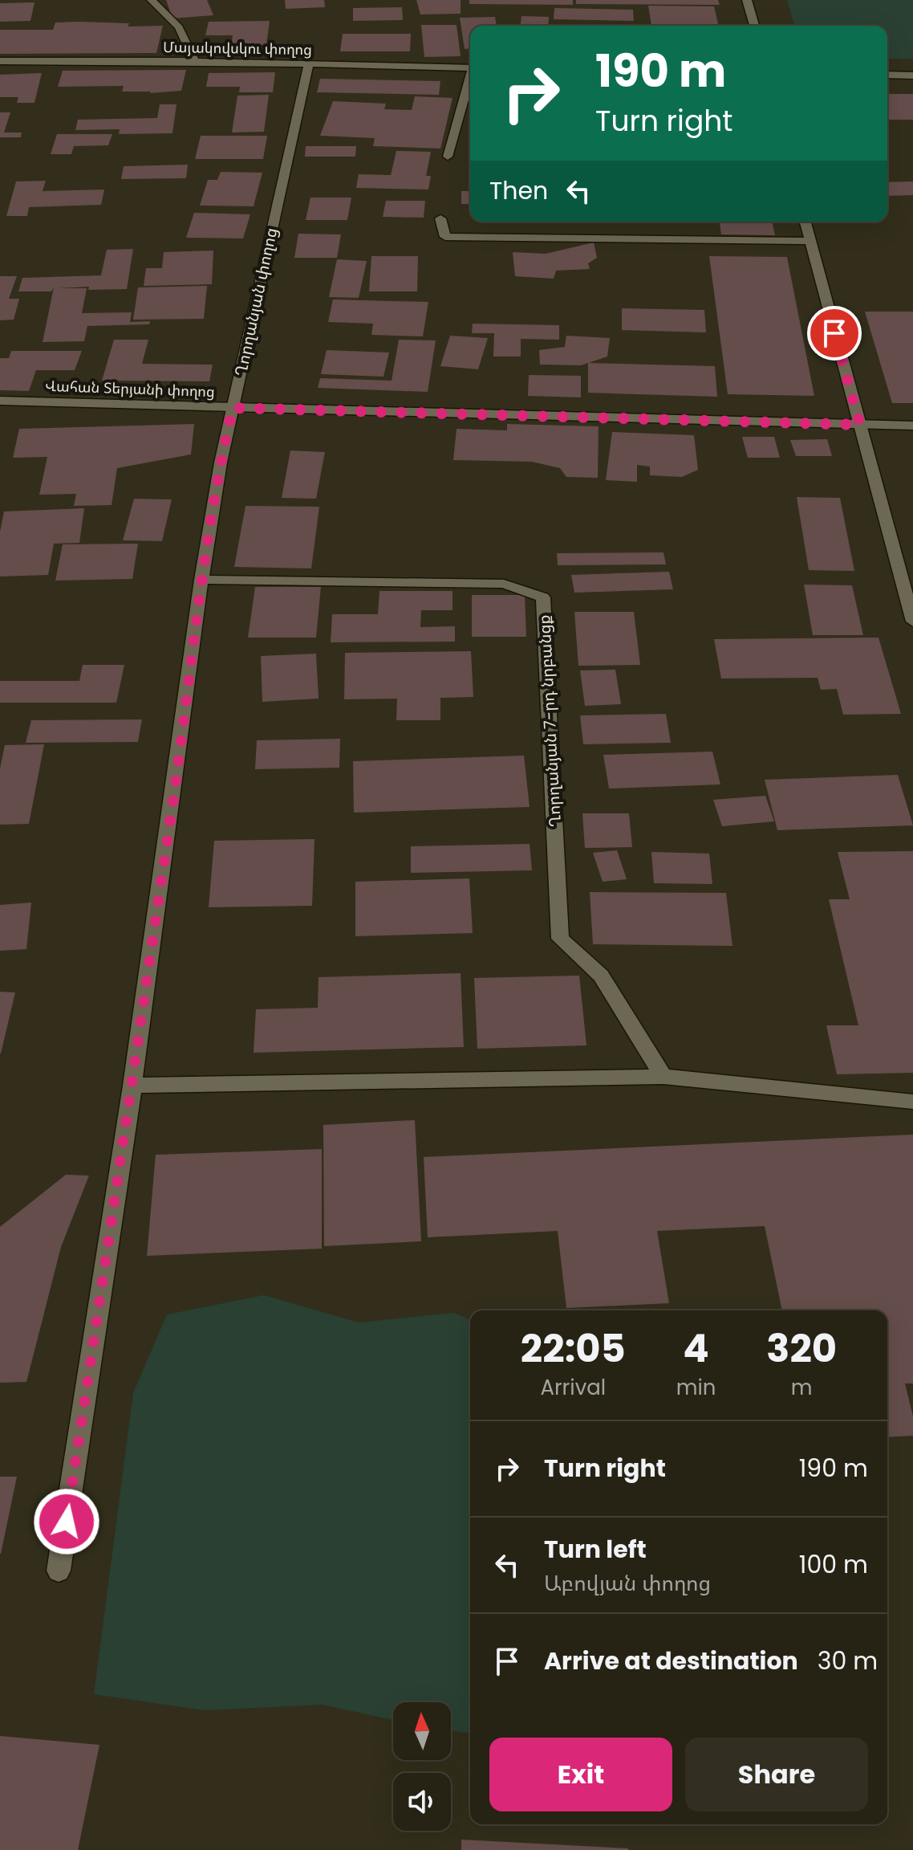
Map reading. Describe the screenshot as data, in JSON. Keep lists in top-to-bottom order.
{
  "streets": {
    "street": [
      "Մայակովսկու փողոց",
      "Ղորղանյան փողոց",
      "Վահան Տերյանի փողոց",
      "Ղորղանյան 7-րդ նրբանցք"
    ]
  },
  "crossings": [
    ["Մայակովսկու փողոց", "Ղորղանյան փողոց"],
    ["Ղորղանյան փողոց", "Վահան Տերյանի փողոց"],
    ["Ղորղանյան փողոց", "Ղորղանյան 7-րդ նրբանցք"]
  ],
  "north": "top",
  "page": {
    "turn": ["190 m", "Turn right"],
    "then": "Then",
    "eta": [
      "22:05",
      "Arrival",
      "4",
      "min",
      "320",
      "m"
    ],
    "list": [
      {
        "name": "Turn right",
        "value": "190 m"
      },
      {
        "name": "Turn left",
        "note": "Աբովյան փողոց",
        "value": "100 m"
      },
      {
        "name": "Arrive at destination",
        "value": "30 m"
      }
    ],
    "buttons": ["Exit", "Share"]
  }
}
